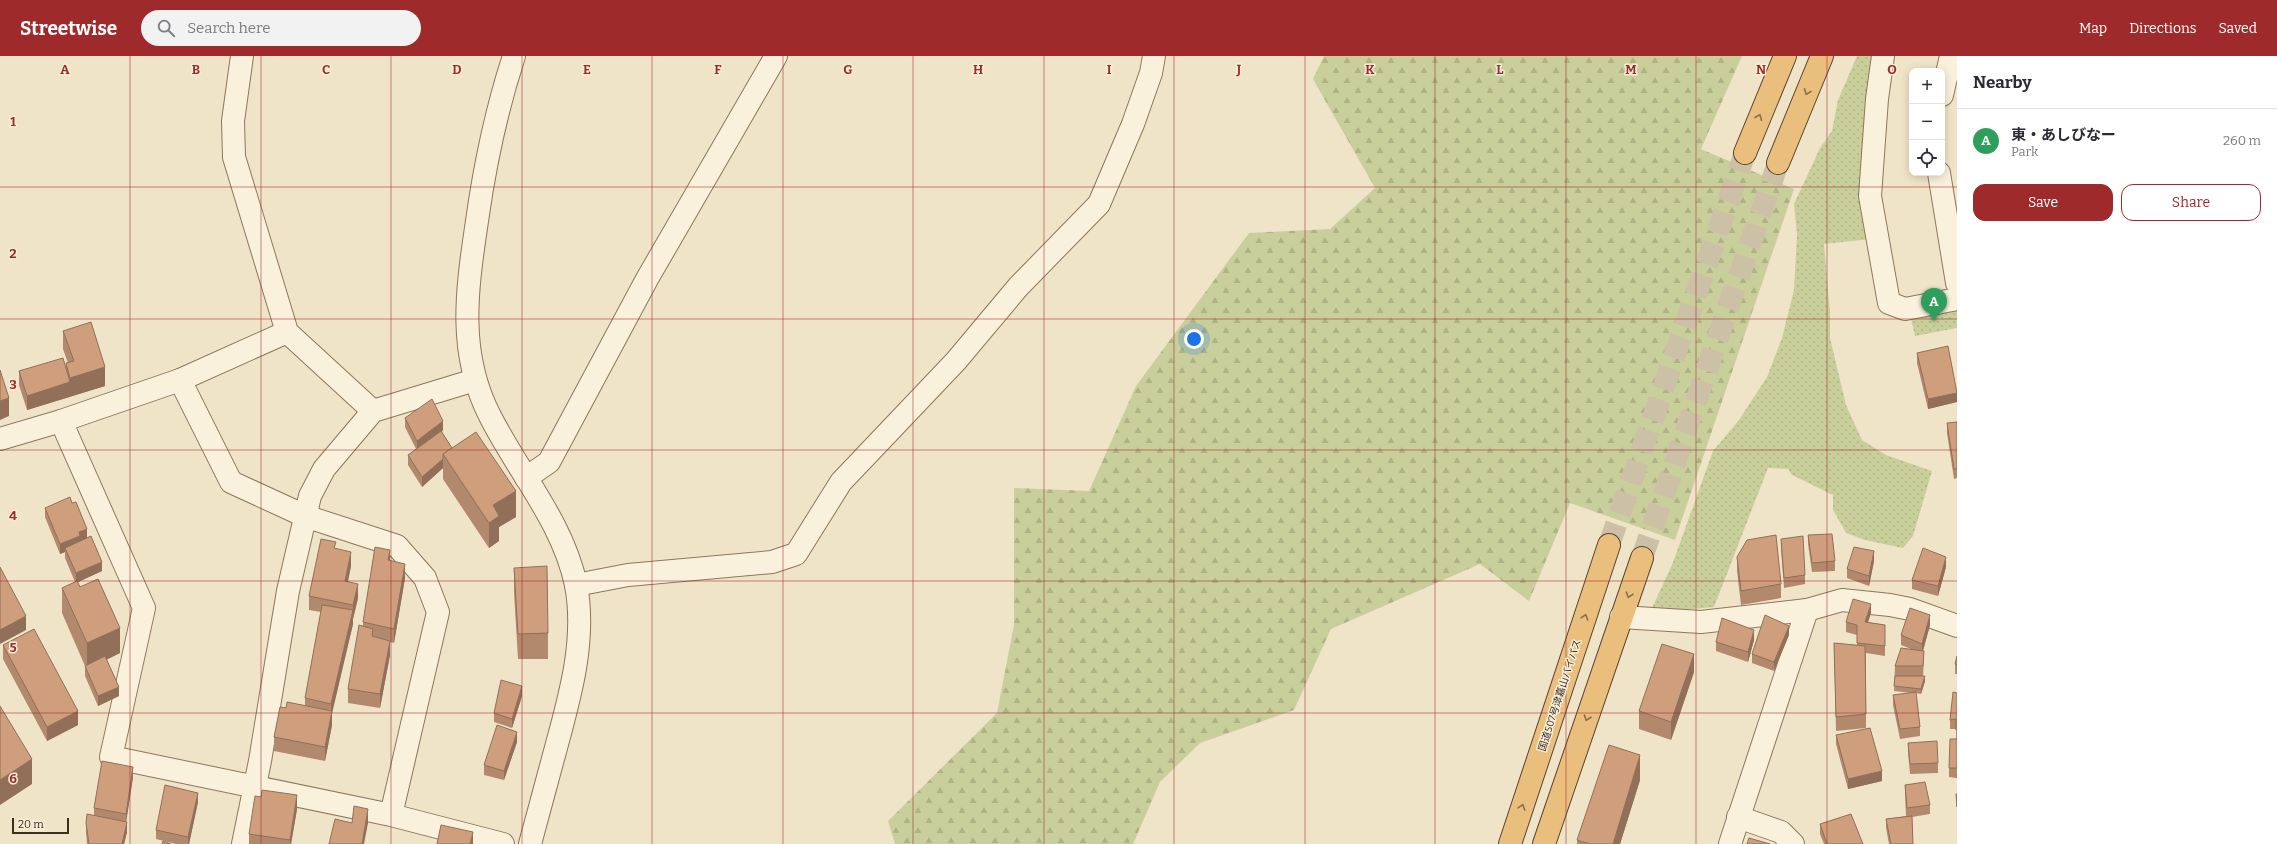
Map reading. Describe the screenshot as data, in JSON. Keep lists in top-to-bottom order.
{
  "streets": {
    "highway": ["国道507号津嘉山バイパス"]
  },
  "scale_bar": "20 m",
  "page": {
    "header": "Streetwise",
    "search": "Search here",
    "nav": ["Map", "Directions", "Saved"],
    "heading": "Nearby",
    "map_buttons": ["+", "−"],
    "list": [
      {
        "mark": "A",
        "name": "東・あしびなー",
        "note": "Park",
        "value": "260 m"
      }
    ],
    "buttons": ["Save", "Share"],
    "pins": "A",
    "scale": "20 m"
  },
  "grid": {
    "columns": [
      "A",
      "B",
      "C",
      "D",
      "E",
      "F",
      "G",
      "H",
      "I",
      "J",
      "K",
      "L",
      "M",
      "N",
      "O"
    ],
    "rows": [
      "1",
      "2",
      "3",
      "4",
      "5",
      "6"
    ]
  }
}
